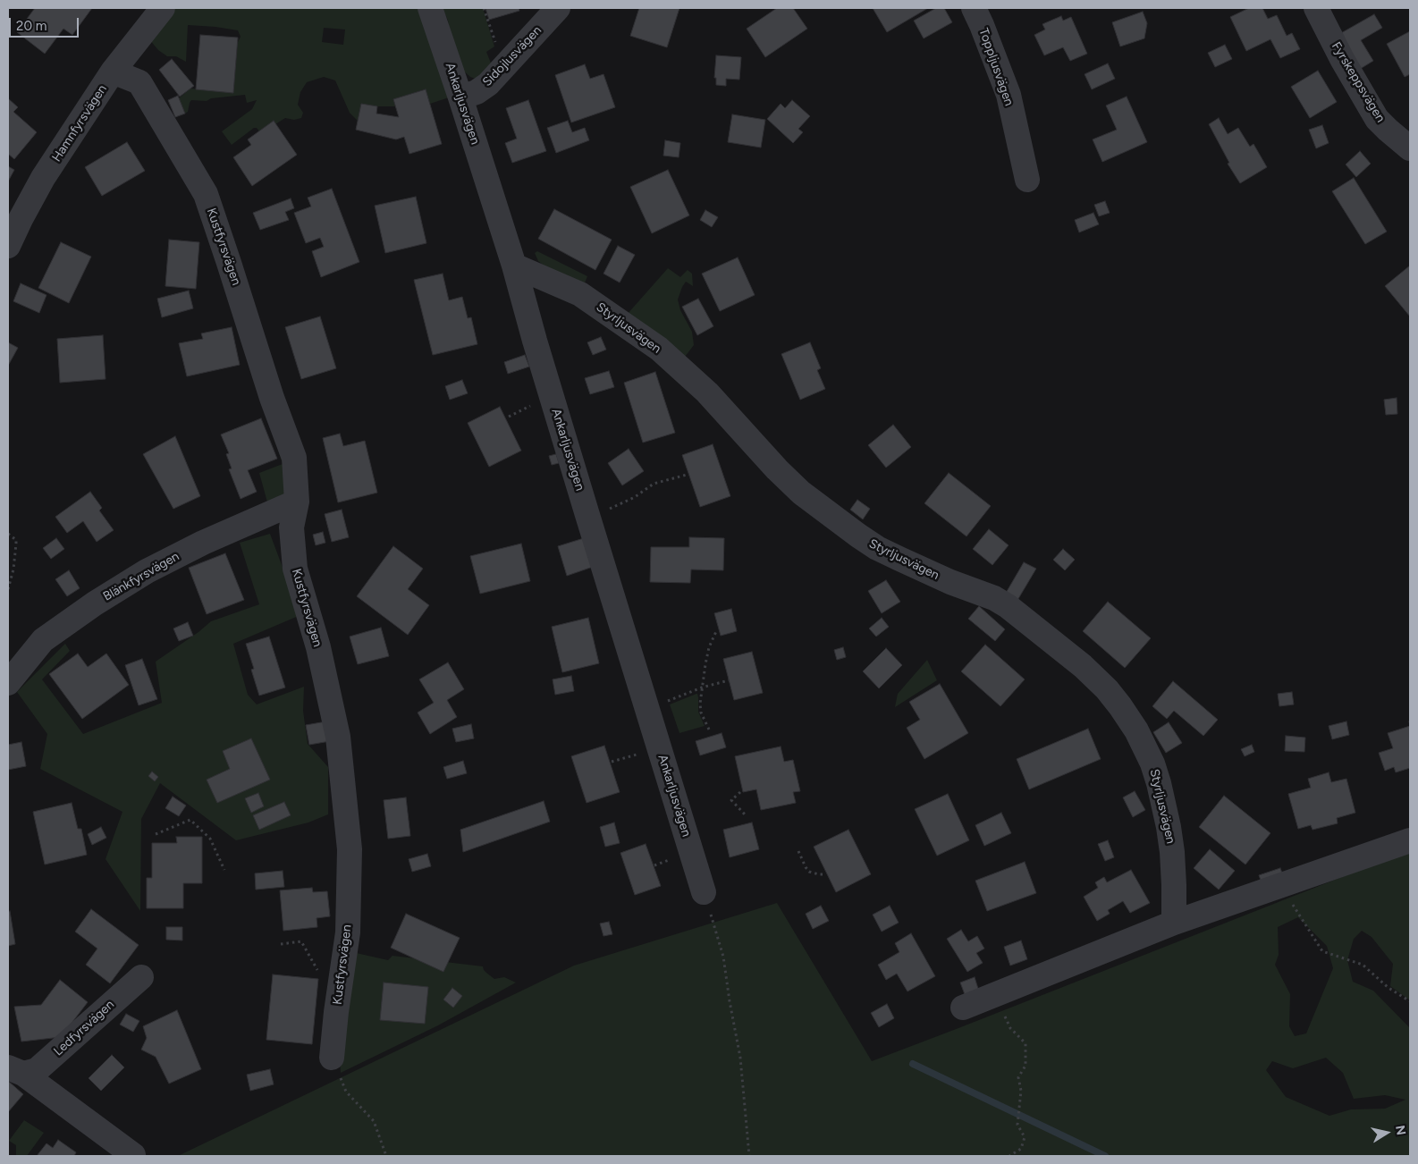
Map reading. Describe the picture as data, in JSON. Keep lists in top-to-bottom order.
{
  "streets": {
    "street": [
      "Sidojlusvägen",
      "Toppljusvägen",
      "Fyrskeppsvägen",
      "Ankarljusvägen",
      "Hamnfyrsvägen",
      "Kustfyrsvägen",
      "Styrljusvägen",
      "Blänkfyrsvägen",
      "Ledfyrsvägen"
    ]
  },
  "crossings": [
    ["Sidojlusvägen", "Ankarljusvägen"],
    ["Ankarljusvägen", "Styrljusvägen"],
    ["Hamnfyrsvägen", "Kustfyrsvägen"],
    ["Kustfyrsvägen", "Blänkfyrsvägen"]
  ],
  "scale_bar": "20 m",
  "north": "right"
}
